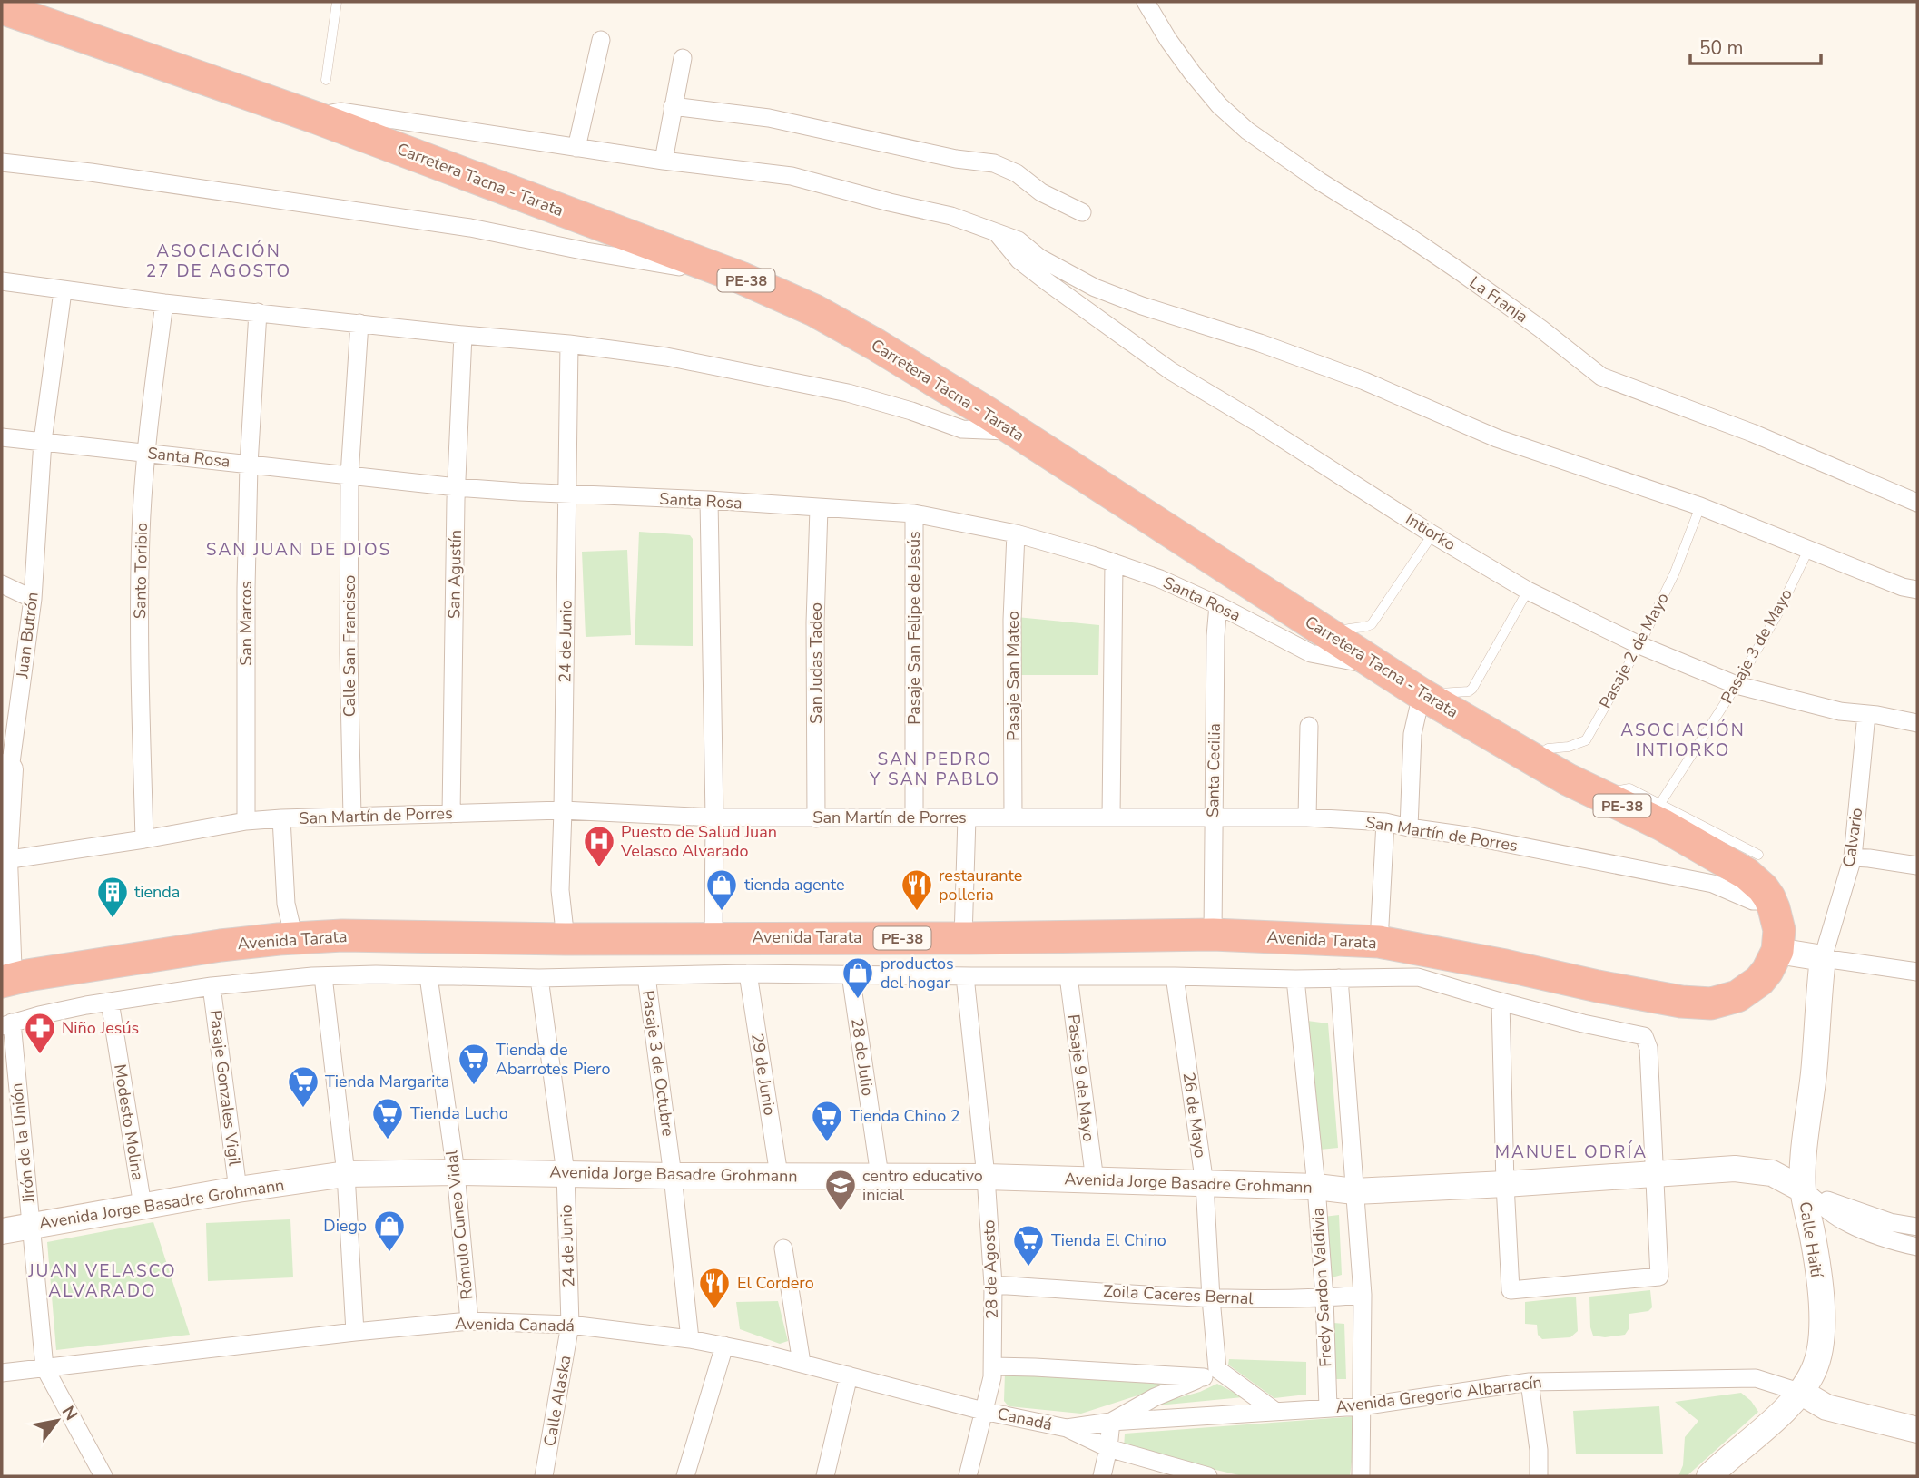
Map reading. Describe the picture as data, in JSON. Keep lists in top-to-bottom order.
{
  "streets": {
    "highway": ["Carretera Tacna - Tarata", "PE-38", "Avenida Tarata"],
    "street": [
      "La Franja",
      "Santa Rosa",
      "Intiorko",
      "Santo Toribio",
      "San Agustín",
      "San Marcos",
      "Pasaje San Felipe de Jesús",
      "Juan Butrón",
      "24 de Junio",
      "Calle San Francisco",
      "San Judas Tadeo",
      "Pasaje San Mateo",
      "Santa Cecilia",
      "San Martín de Porres",
      "Calvario",
      "28 de Julio",
      "Pasaje 3 de Octubre",
      "29 de Junio",
      "Pasaje 9 de Mayo",
      "Pasaje Gonzales Vigil",
      "26 de Mayo",
      "Modesto Molina",
      "Jirón de la Unión",
      "Avenida Jorge Basadre Grohmann",
      "Rómulo Cuneo Vidal",
      "Calle Haití",
      "28 de Agosto",
      "Fredy Sardon Valdivia",
      "Zoila Caceres Bernal",
      "Avenida Canadá",
      "Avenida Gregorio Albarracín",
      "Calle Alaska",
      "Canadá"
    ],
    "lane": ["Pasaje 3 de Mayo", "Pasaje 2 de Mayo"]
  },
  "crossings": [
    ["Carretera Tacna - Tarata", "Santa Rosa"],
    ["Carretera Tacna - Tarata", "Pasaje 2 de Mayo"],
    ["Carretera Tacna - Tarata", "San Martín de Porres"],
    ["Carretera Tacna - Tarata", "Avenida Tarata"],
    ["Santa Rosa", "Santo Toribio"],
    ["Santa Rosa", "San Agustín"],
    ["Santa Rosa", "San Marcos"],
    ["Santa Rosa", "Pasaje San Felipe de Jesús"],
    ["Santa Rosa", "Juan Butrón"],
    ["Santa Rosa", "24 de Junio"],
    ["Santa Rosa", "Calle San Francisco"],
    ["Santa Rosa", "San Judas Tadeo"],
    ["Santa Rosa", "Pasaje San Mateo"],
    ["Santa Rosa", "Santa Cecilia"],
    ["Intiorko", "Pasaje 3 de Mayo"],
    ["Intiorko", "Pasaje 2 de Mayo"],
    ["Intiorko", "Calvario"],
    ["Santo Toribio", "San Martín de Porres"],
    ["San Agustín", "San Martín de Porres"],
    ["San Marcos", "San Martín de Porres"],
    ["Pasaje San Felipe de Jesús", "San Martín de Porres"],
    ["Juan Butrón", "San Martín de Porres"],
    ["Juan Butrón", "Avenida Tarata"],
    ["24 de Junio", "San Martín de Porres"],
    ["24 de Junio", "Avenida Tarata"],
    ["24 de Junio", "Avenida Jorge Basadre Grohmann"],
    ["24 de Junio", "Avenida Canadá"],
    ["24 de Junio", "Calle Alaska"],
    ["Calle San Francisco", "San Martín de Porres"],
    ["San Judas Tadeo", "San Martín de Porres"],
    ["Pasaje San Mateo", "San Martín de Porres"],
    ["Santa Cecilia", "San Martín de Porres"],
    ["Santa Cecilia", "Avenida Tarata"],
    ["Calvario", "Calle Haití"],
    ["Avenida Tarata", "28 de Julio"],
    ["Avenida Tarata", "Pasaje 3 de Octubre"],
    ["Avenida Tarata", "29 de Junio"],
    ["Avenida Tarata", "Pasaje 9 de Mayo"],
    ["Avenida Tarata", "Pasaje Gonzales Vigil"],
    ["Avenida Tarata", "26 de Mayo"],
    ["Avenida Tarata", "Modesto Molina"],
    ["Avenida Tarata", "Jirón de la Unión"],
    ["Avenida Tarata", "Avenida Jorge Basadre Grohmann"],
    ["Avenida Tarata", "Rómulo Cuneo Vidal"],
    ["Avenida Tarata", "28 de Agosto"],
    ["Avenida Tarata", "Fredy Sardon Valdivia"],
    ["28 de Julio", "Avenida Jorge Basadre Grohmann"],
    ["Pasaje 3 de Octubre", "Avenida Jorge Basadre Grohmann"],
    ["Pasaje 3 de Octubre", "Avenida Canadá"],
    ["29 de Junio", "Avenida Jorge Basadre Grohmann"],
    ["Pasaje 9 de Mayo", "Avenida Jorge Basadre Grohmann"],
    ["Pasaje Gonzales Vigil", "Avenida Jorge Basadre Grohmann"],
    ["26 de Mayo", "Avenida Jorge Basadre Grohmann"],
    ["26 de Mayo", "Zoila Caceres Bernal"],
    ["Modesto Molina", "Avenida Jorge Basadre Grohmann"],
    ["Jirón de la Unión", "Avenida Jorge Basadre Grohmann"],
    ["Jirón de la Unión", "Avenida Canadá"],
    ["Avenida Jorge Basadre Grohmann", "Rómulo Cuneo Vidal"],
    ["Avenida Jorge Basadre Grohmann", "Calle Haití"],
    ["Avenida Jorge Basadre Grohmann", "28 de Agosto"],
    ["Avenida Jorge Basadre Grohmann", "Fredy Sardon Valdivia"],
    ["Rómulo Cuneo Vidal", "Avenida Canadá"],
    ["Calle Haití", "Avenida Gregorio Albarracín"],
    ["28 de Agosto", "Zoila Caceres Bernal"],
    ["28 de Agosto", "Avenida Canadá"],
    ["28 de Agosto", "Canadá"],
    ["Fredy Sardon Valdivia", "Zoila Caceres Bernal"],
    ["Fredy Sardon Valdivia", "Avenida Gregorio Albarracín"],
    ["Avenida Canadá", "Calle Alaska"],
    ["Avenida Canadá", "Canadá"],
    ["Avenida Gregorio Albarracín", "Canadá"]
  ],
  "districts": [
    "ASOCIACIÓN 27 DE AGOSTO",
    "SAN JUAN DE DIOS",
    "ASOCIACIÓN INTIORKO",
    "SAN PEDRO Y SAN PABLO",
    "MANUEL ODRÍA",
    "JUAN VELASCO ALVARADO"
  ],
  "places": {
    "hospital": ["Puesto de Salud Juan Velasco Alvarado"],
    "shop": ["tienda agente", "productos del hogar", "Diego"],
    "restaurant": ["restaurante polleria", "El Cordero"],
    "building": ["tienda"],
    "pharmacy": ["Niño Jesús"],
    "supermarket": [
      "Tienda de Abarrotes Piero",
      "Tienda Margarita",
      "Tienda Lucho",
      "Tienda Chino 2",
      "Tienda El Chino"
    ],
    "school or university": ["centro educativo inicial"]
  },
  "scale_bar": "50 m",
  "north": "top right"
}
